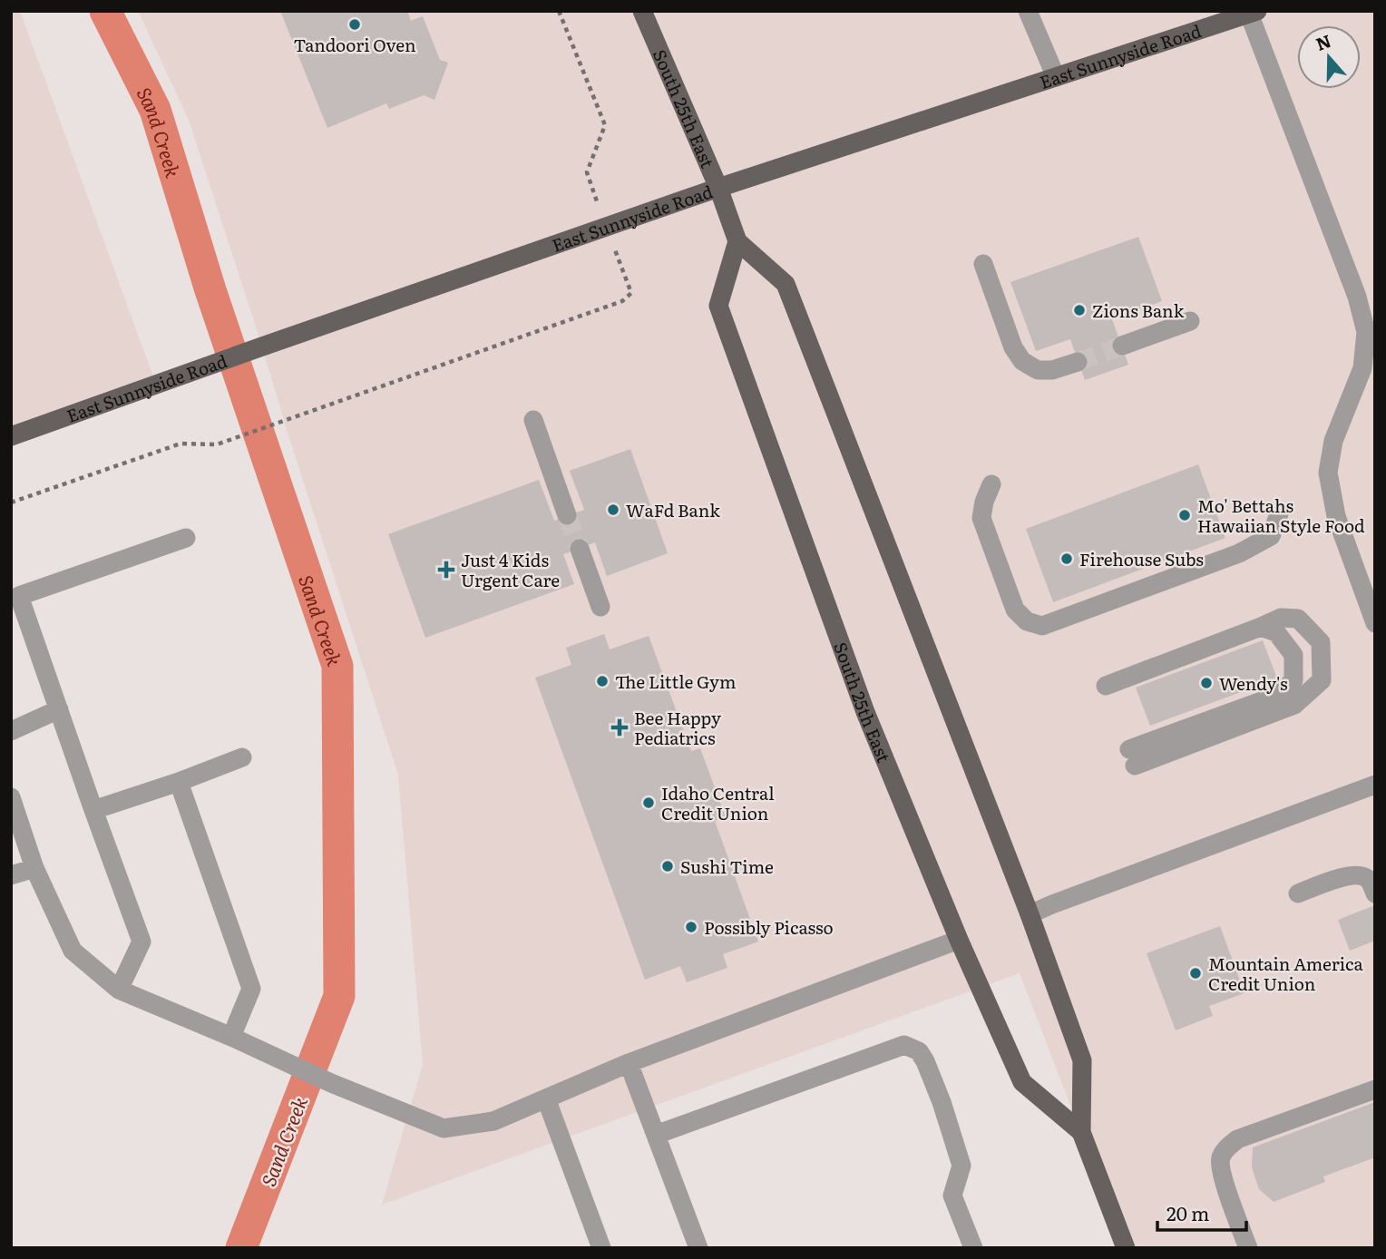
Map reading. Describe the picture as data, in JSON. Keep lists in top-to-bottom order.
{
  "streets": {
    "main road": ["East Sunnyside Road", "South 25th East"]
  },
  "crossings": [
    ["East Sunnyside Road", "South 25th East"]
  ],
  "water": ["Sand Creek"],
  "places": {
    "other": [
      "Tandoori Oven",
      "Zions Bank",
      "WaFd Bank",
      "Mo' Bettahs Hawaiian Style Food",
      "Firehouse Subs",
      "The Little Gym",
      "Wendy's",
      "Idaho Central Credit Union",
      "Sushi Time",
      "Possibly Picasso",
      "Mountain America Credit Union"
    ],
    "health": ["Just 4 Kids Urgent Care", "Bee Happy Pediatrics"]
  },
  "scale_bar": "20 m",
  "north": "top"
}
